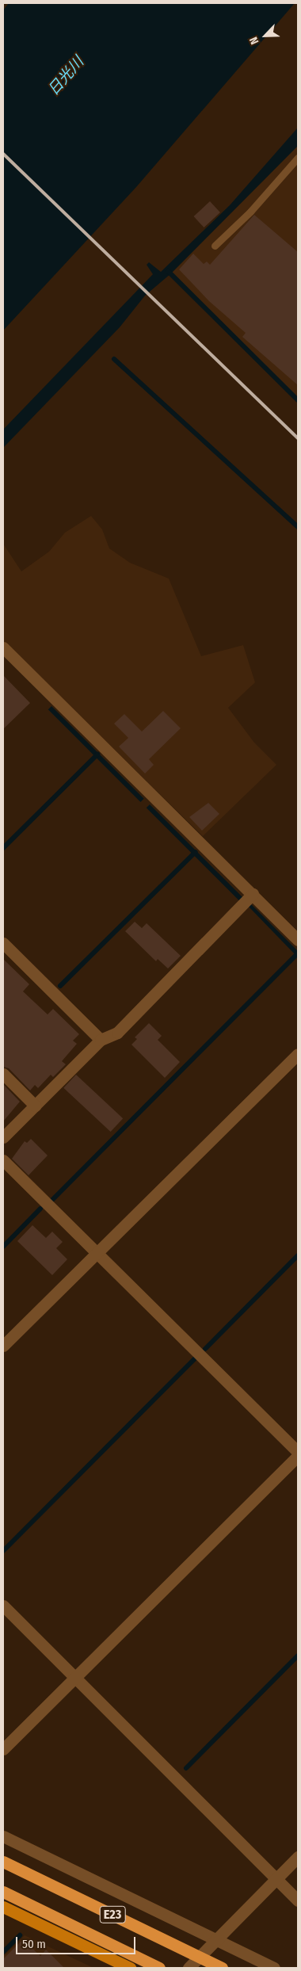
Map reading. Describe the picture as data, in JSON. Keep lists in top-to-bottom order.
{
  "streets": {
    "highway": ["E23"]
  },
  "water": ["日光川"],
  "scale_bar": "50 m",
  "north": "bottom left"
}
